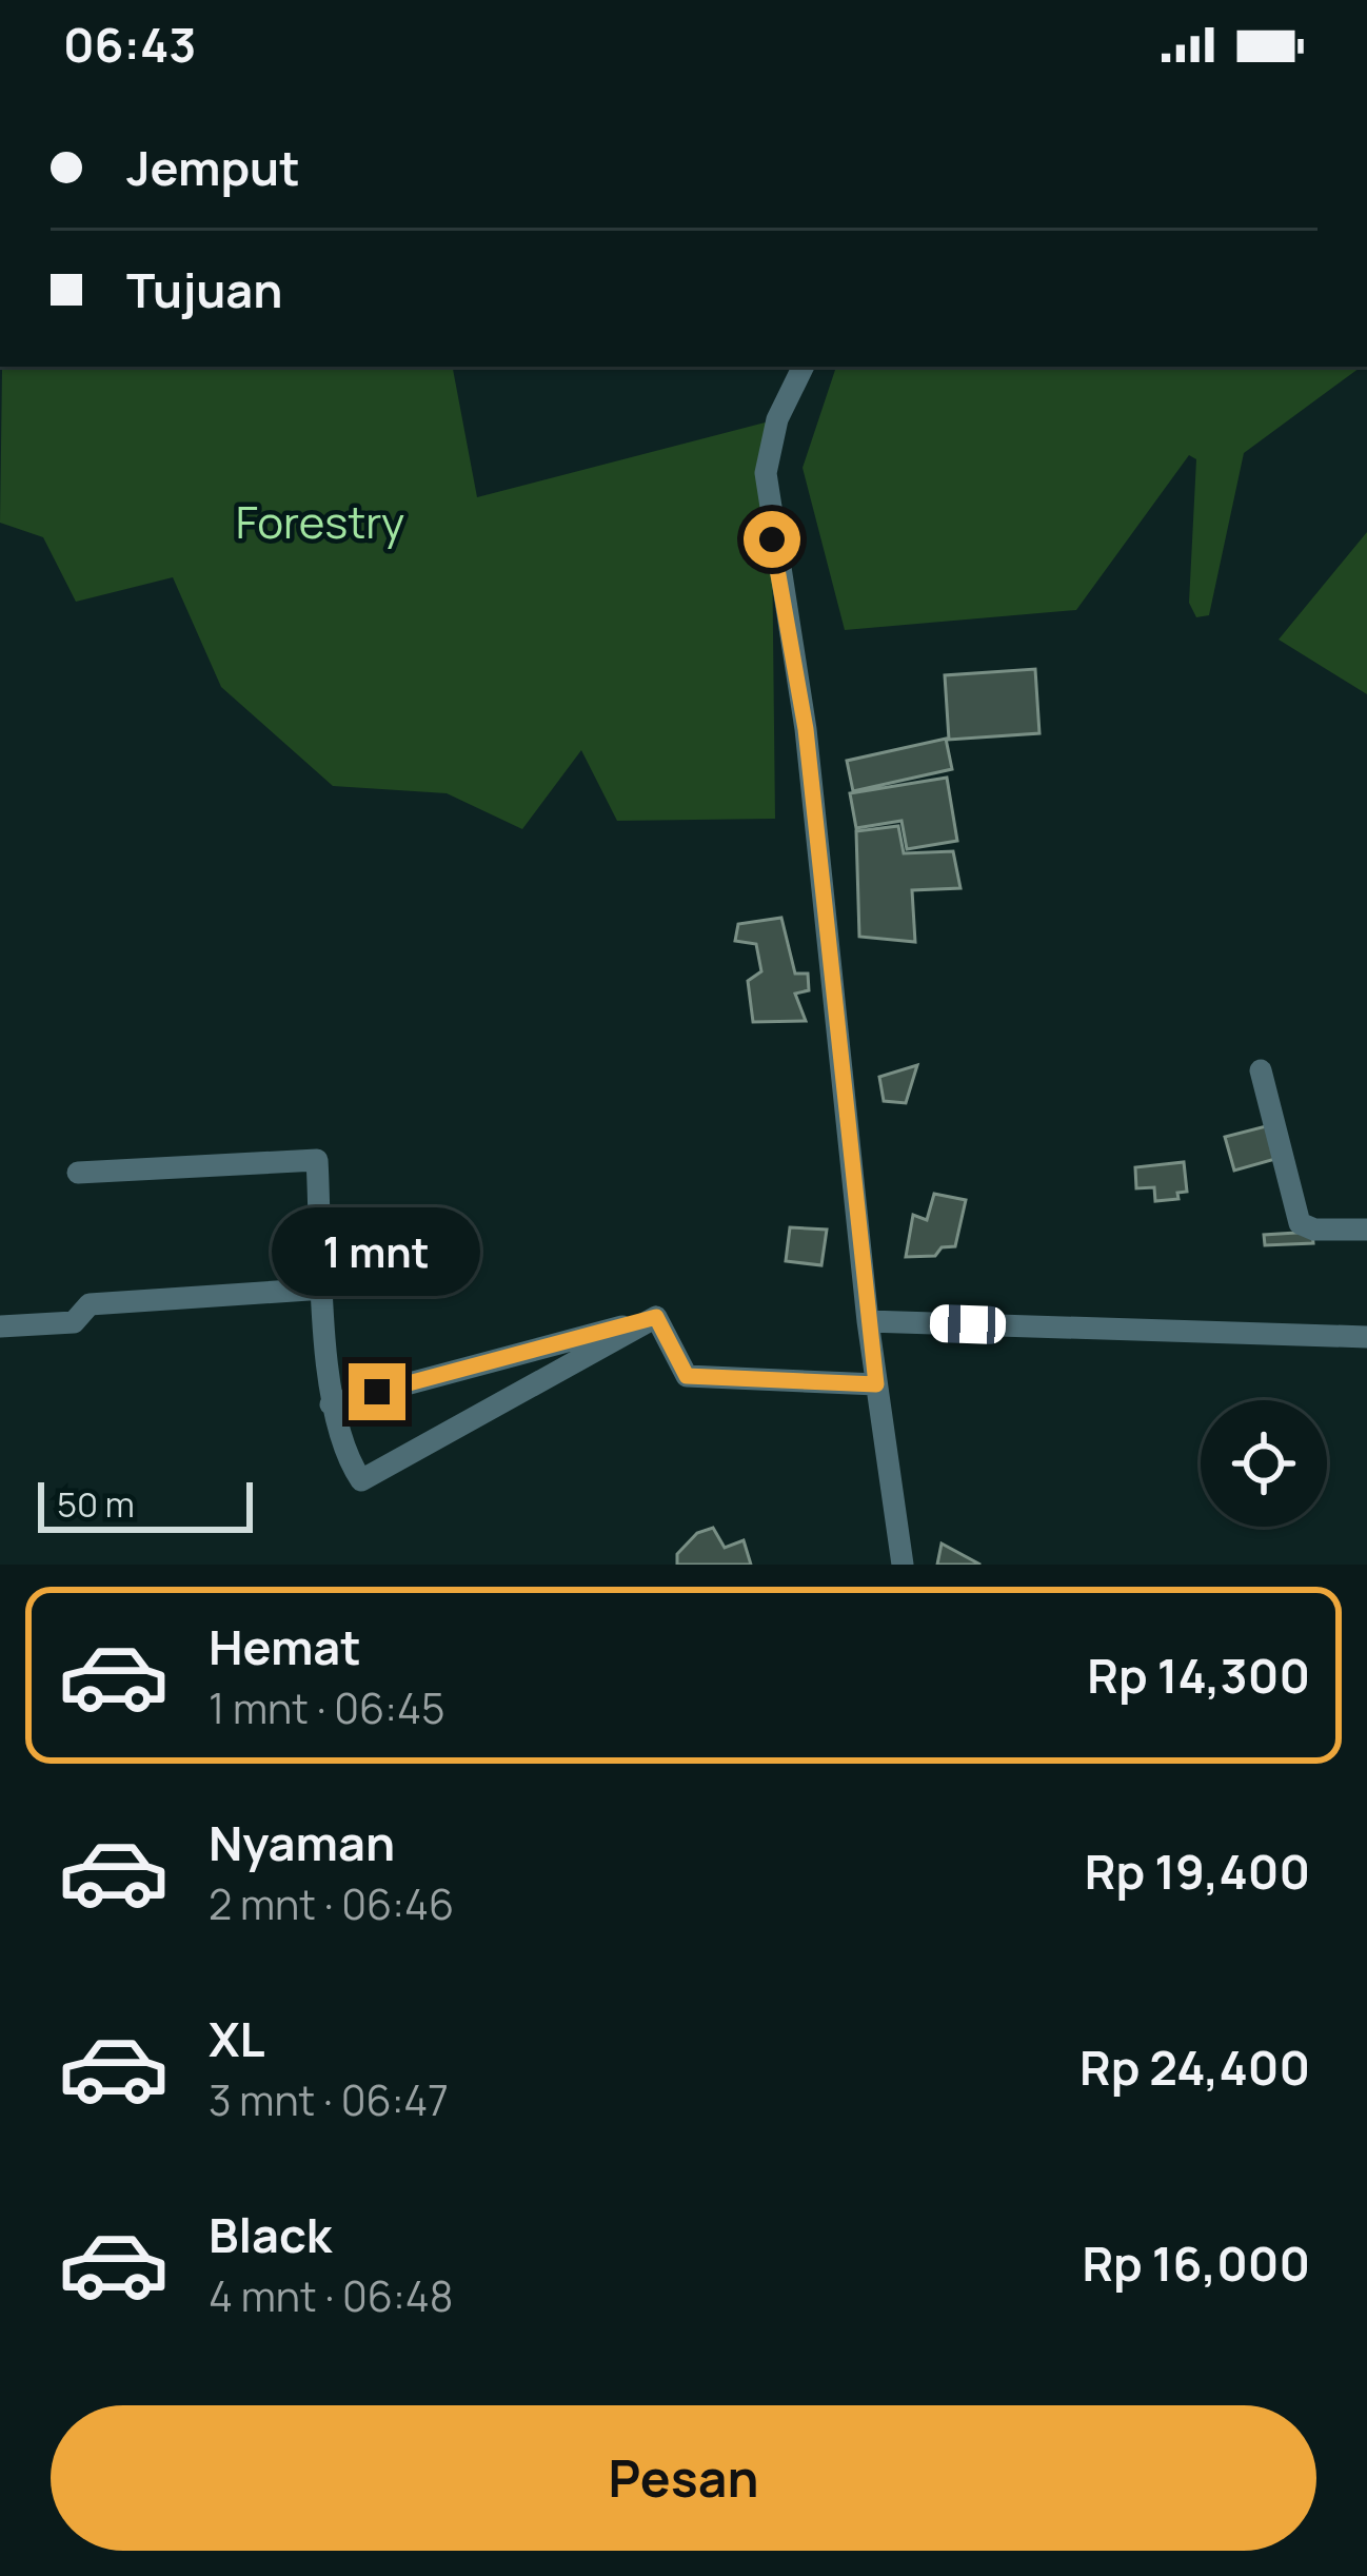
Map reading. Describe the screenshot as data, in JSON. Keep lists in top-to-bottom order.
{
  "parks": ["Forestry"],
  "scale_bar": "50 m",
  "page": {
    "status": "06:43",
    "banner": ["Jemput", "Tujuan"],
    "bubble": "1 mnt",
    "scale": "50 m",
    "list": [
      {
        "name": "Hemat",
        "note": "1 mnt · 06:45",
        "value": "Rp 14,300"
      },
      {
        "name": "Nyaman",
        "note": "2 mnt · 06:46",
        "value": "Rp 19,400"
      },
      {
        "name": "XL",
        "note": "3 mnt · 06:47",
        "value": "Rp 24,400"
      },
      {
        "name": "Black",
        "note": "4 mnt · 06:48",
        "value": "Rp 16,000"
      }
    ],
    "buttons": "Pesan"
  }
}
